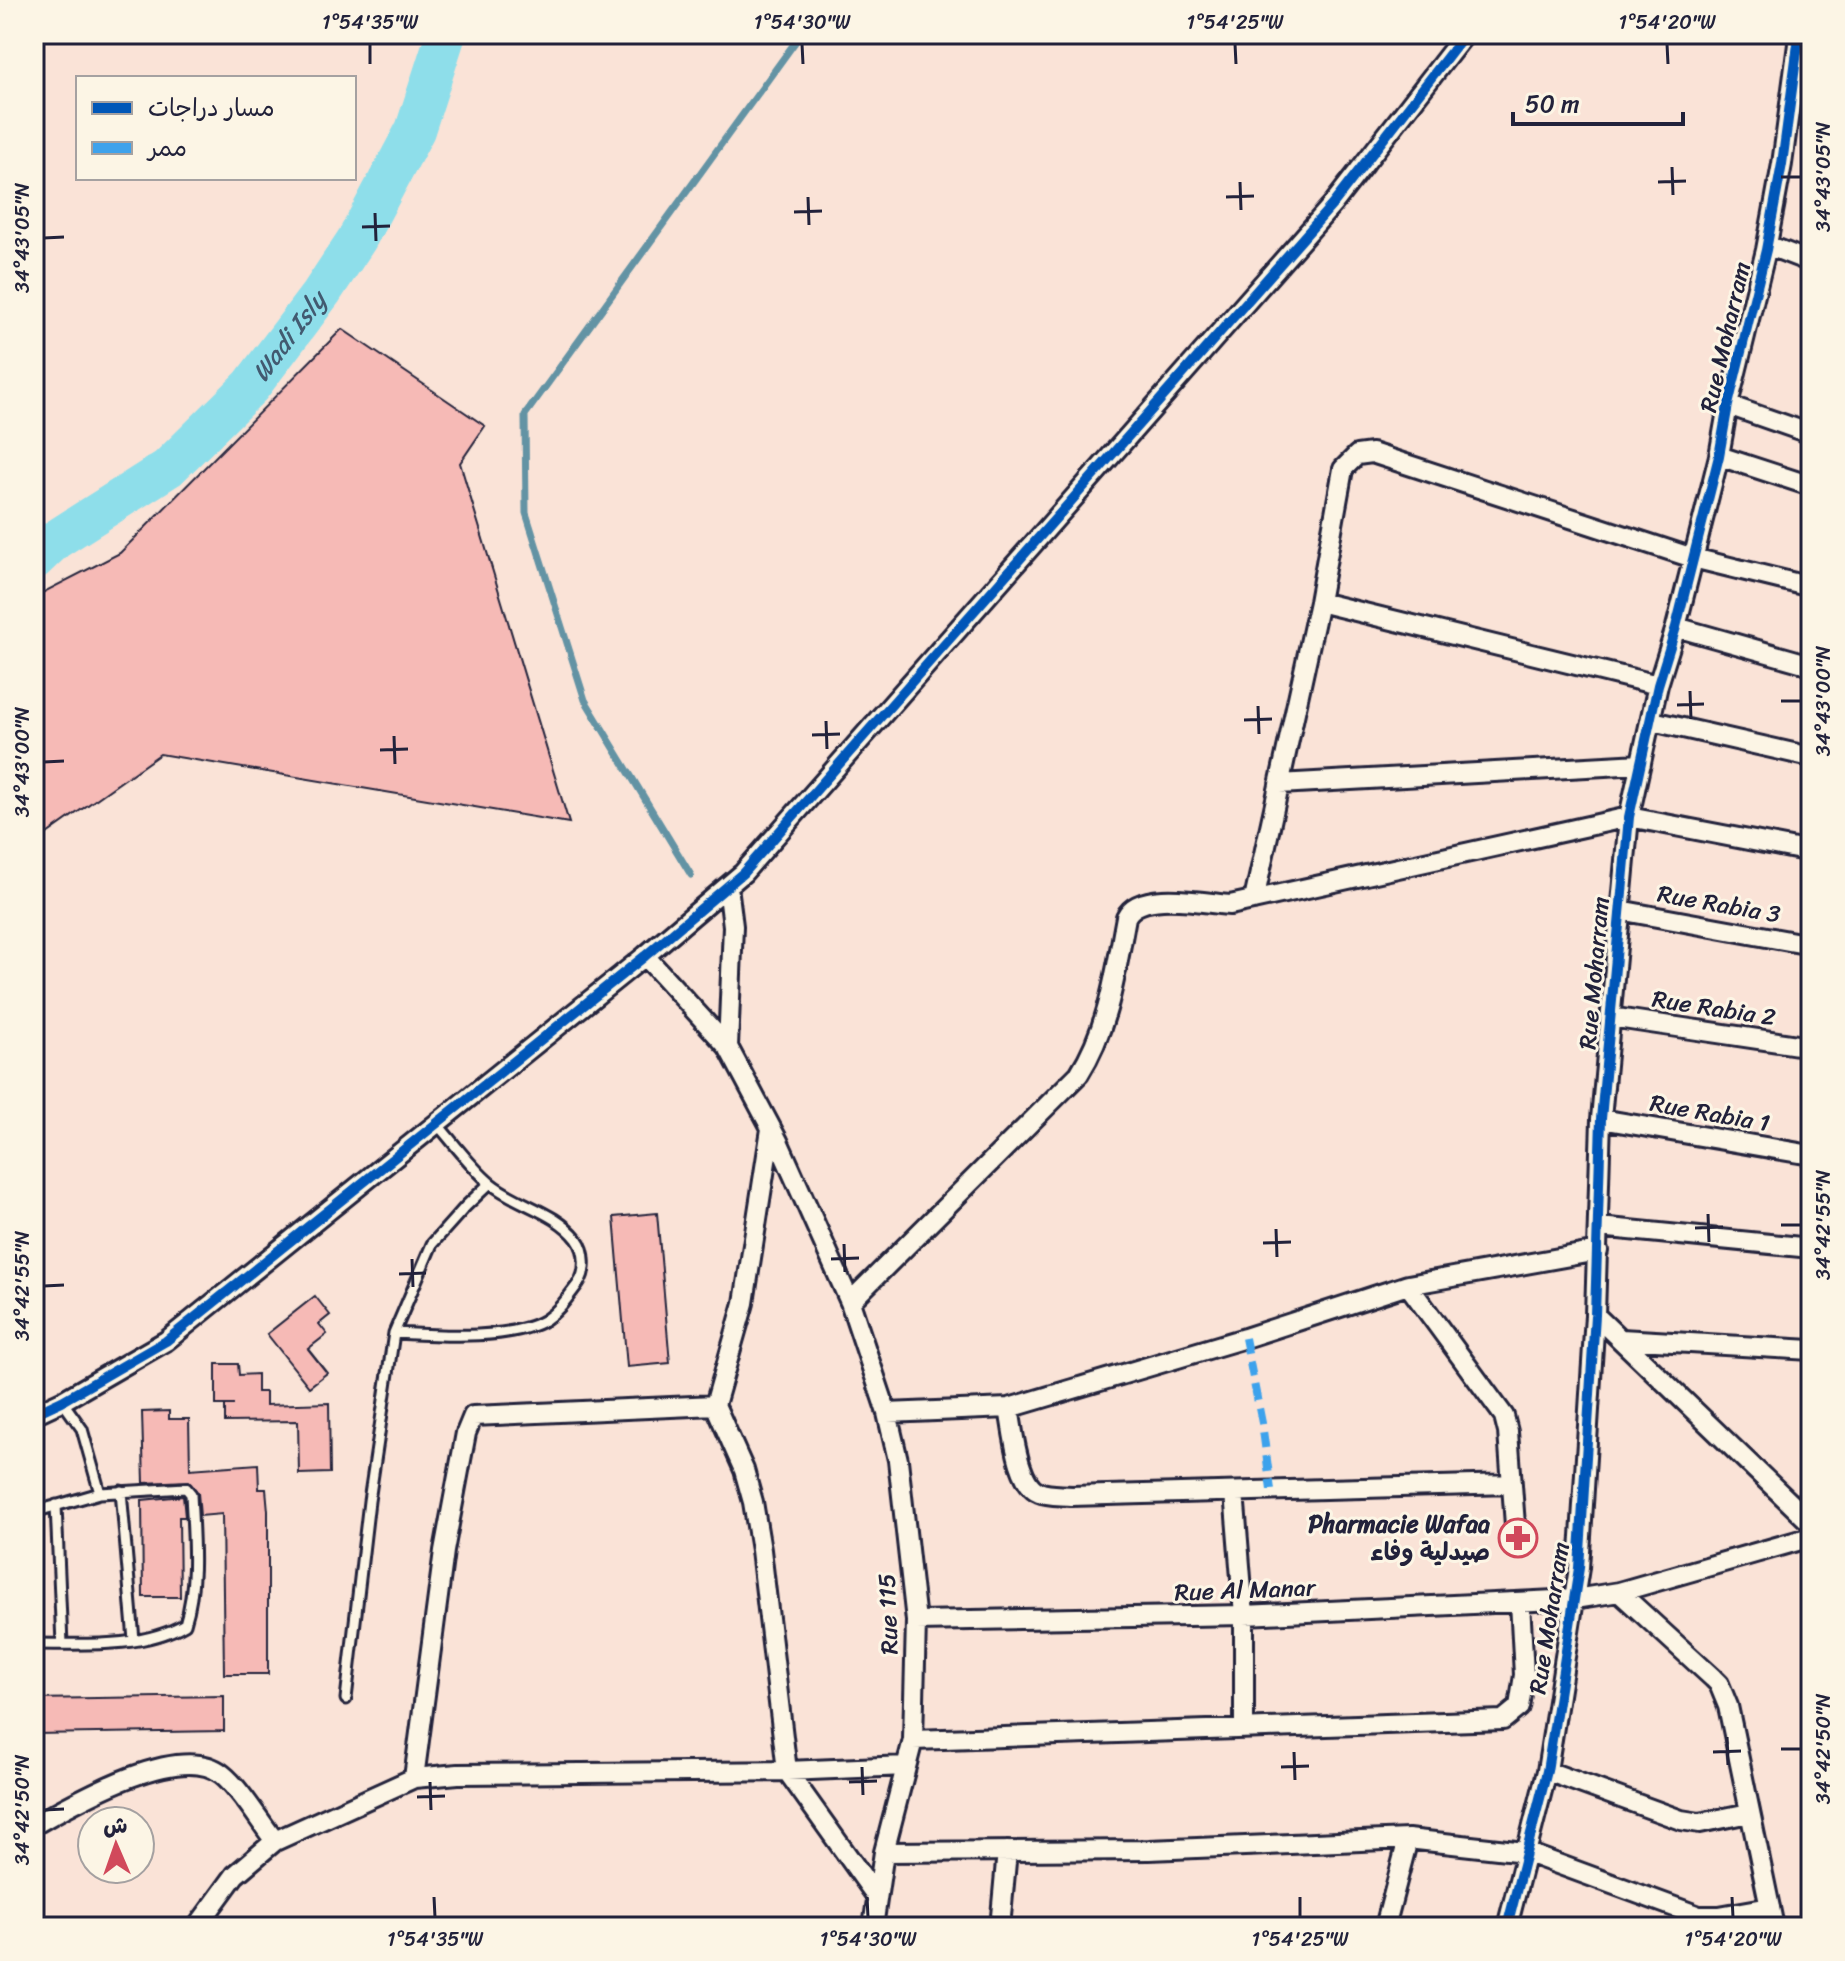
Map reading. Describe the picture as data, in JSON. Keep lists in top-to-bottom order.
{
  "streets": {
    "street": [
      "Rue Moharram",
      "Rue Rabia 3",
      "Rue Rabia 2",
      "Rue Rabia 1",
      "Rue Al Manar",
      "Rue 115"
    ]
  },
  "crossings": [
    ["Rue Moharram", "Rue Rabia 3"],
    ["Rue Moharram", "Rue Rabia 2"],
    ["Rue Moharram", "Rue Rabia 1"],
    ["Rue Moharram", "Rue Al Manar"],
    ["Rue Al Manar", "Rue 115"]
  ],
  "water": ["Wadi Isly"],
  "places": {
    "pharmacy": ["Pharmacie Wafaa صيدلية وفاء"]
  },
  "legend": ["مسار دراجات", "ممر"],
  "scale_bar": "50 m",
  "north": "top",
  "coordinates": [
    "1°54'35\"W",
    "1°54'30\"W",
    "1°54'25\"W",
    "1°54'20\"W",
    "34°43'05\"N",
    "34°43'00\"N",
    "34°42'55\"N",
    "34°42'50\"N"
  ]
}
